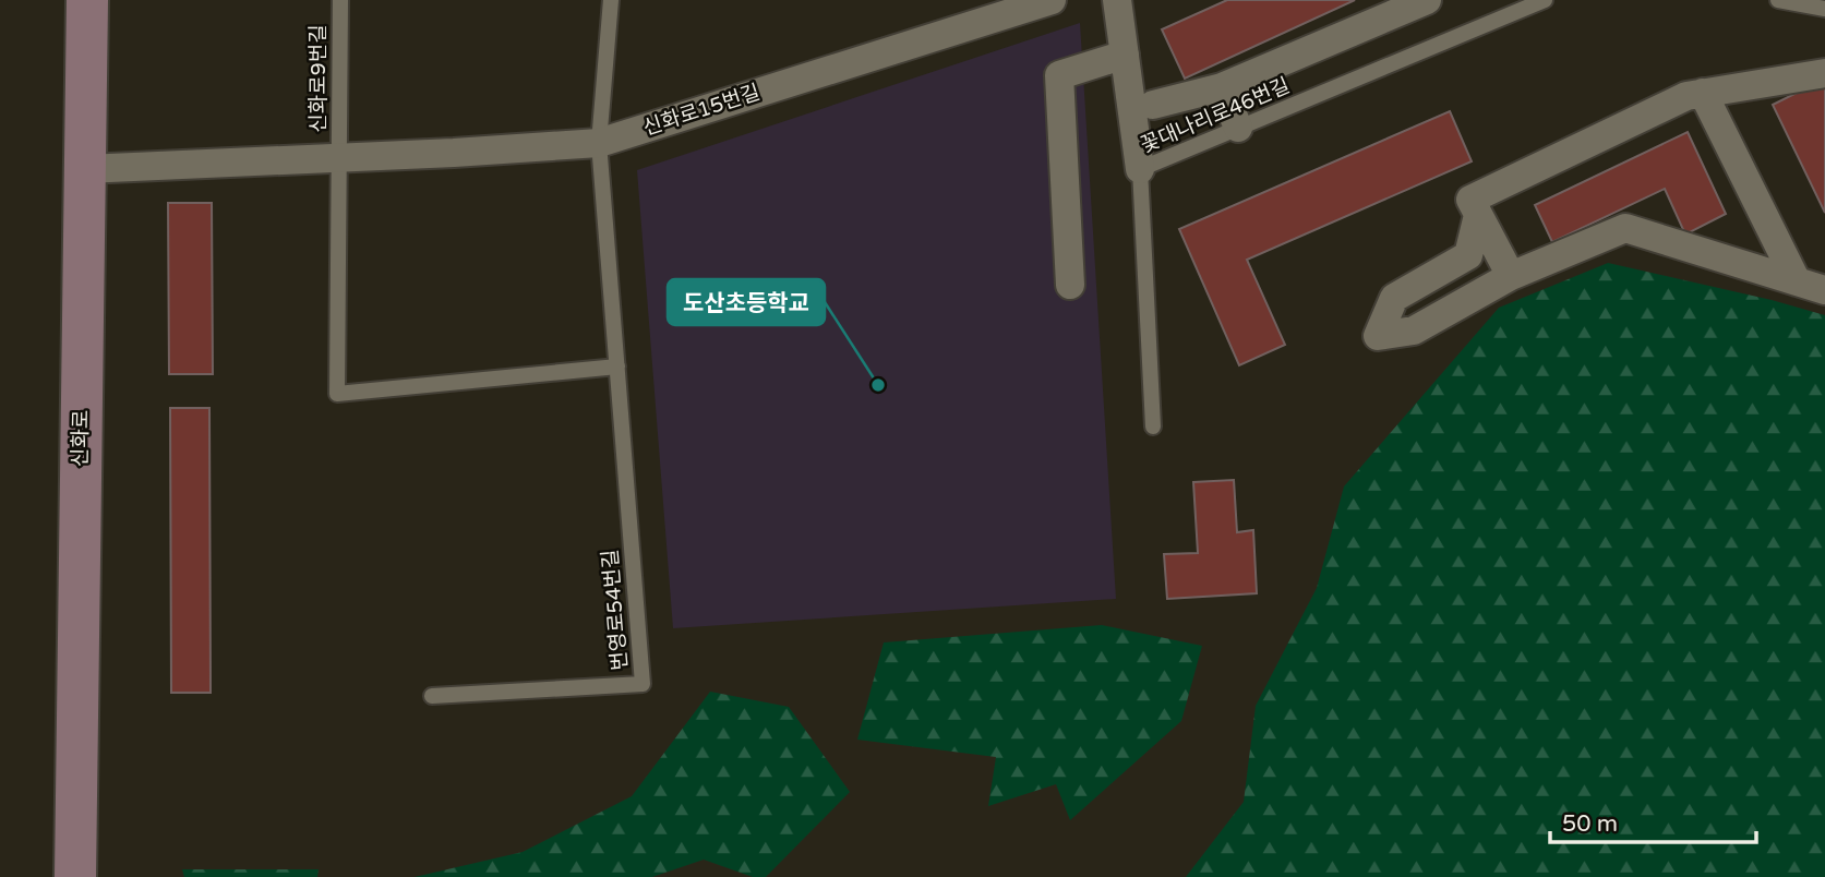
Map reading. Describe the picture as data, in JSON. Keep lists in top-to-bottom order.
{
  "streets": {
    "main road": ["신화로"],
    "street": ["신화로15번길"],
    "lane": ["신화로9번길", "꽃대나리로46번길", "번영로54번길"]
  },
  "crossings": [
    ["신화로9번길", "신화로15번길"],
    ["신화로15번길", "신화로"],
    ["신화로15번길", "번영로54번길"]
  ],
  "places": ["도산초등학교"],
  "scale_bar": "50 m"
}
